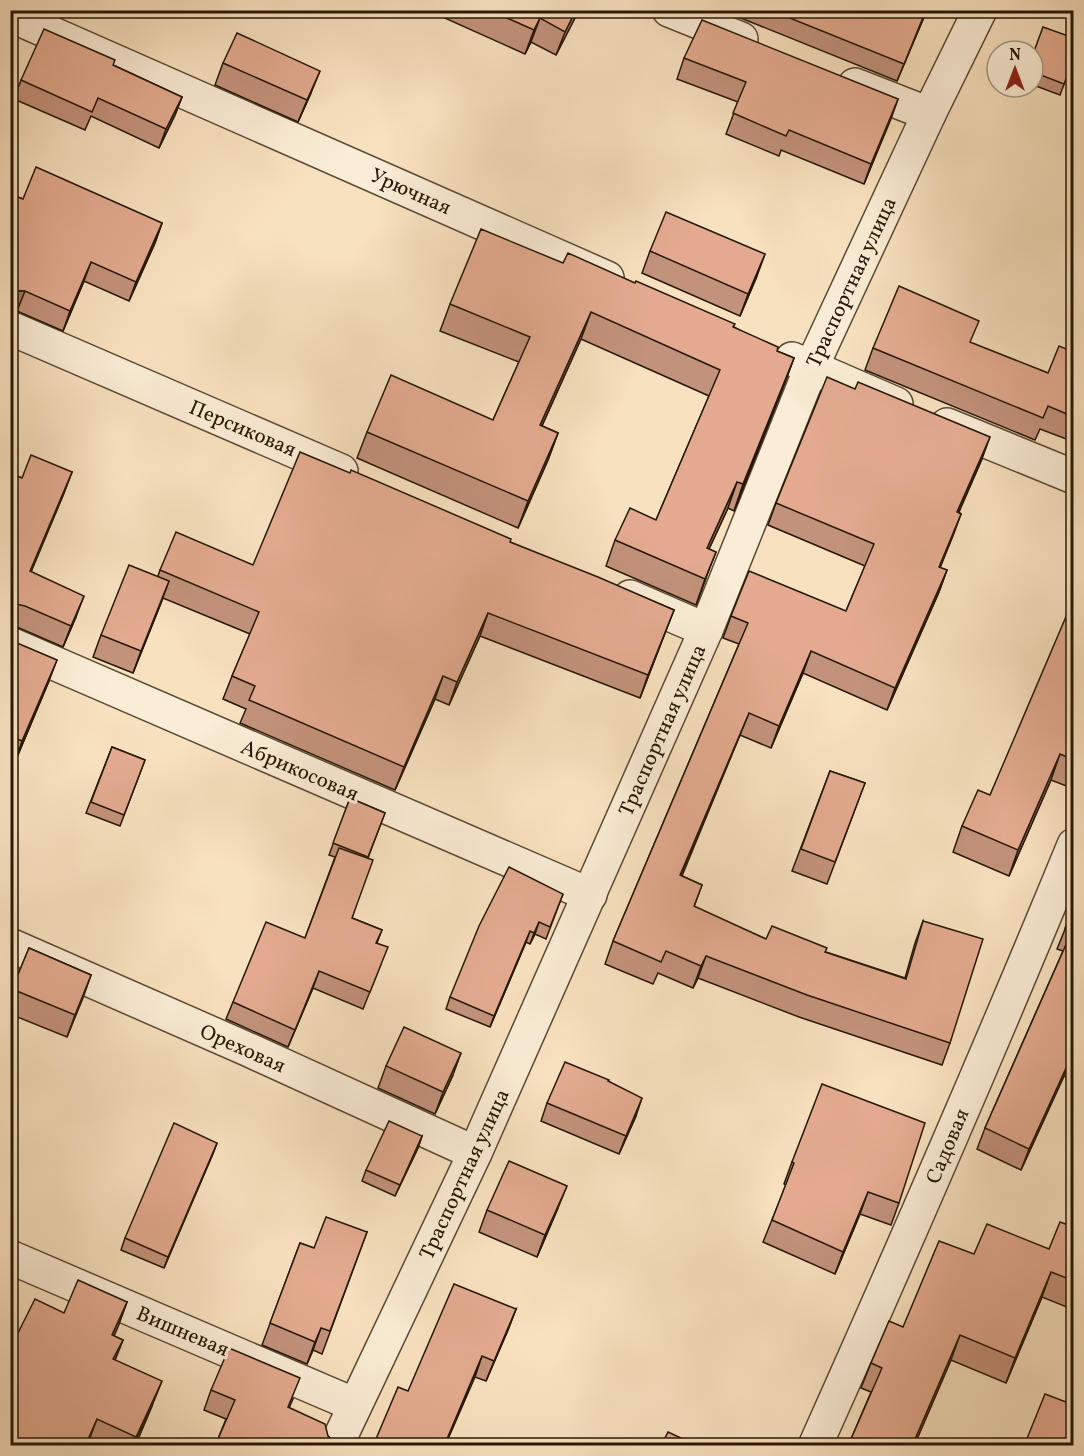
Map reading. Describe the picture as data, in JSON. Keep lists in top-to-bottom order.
{
  "streets": {
    "street": [
      "Урючная",
      "Траспортная улица",
      "Персиковая",
      "Абрикосовая",
      "Ореховая",
      "Садовая",
      "Вишневая"
    ]
  },
  "crossings": [
    ["Траспортная улица", "Абрикосовая"],
    ["Траспортная улица", "Ореховая"],
    ["Траспортная улица", "Вишневая"]
  ],
  "north": "top"
}
